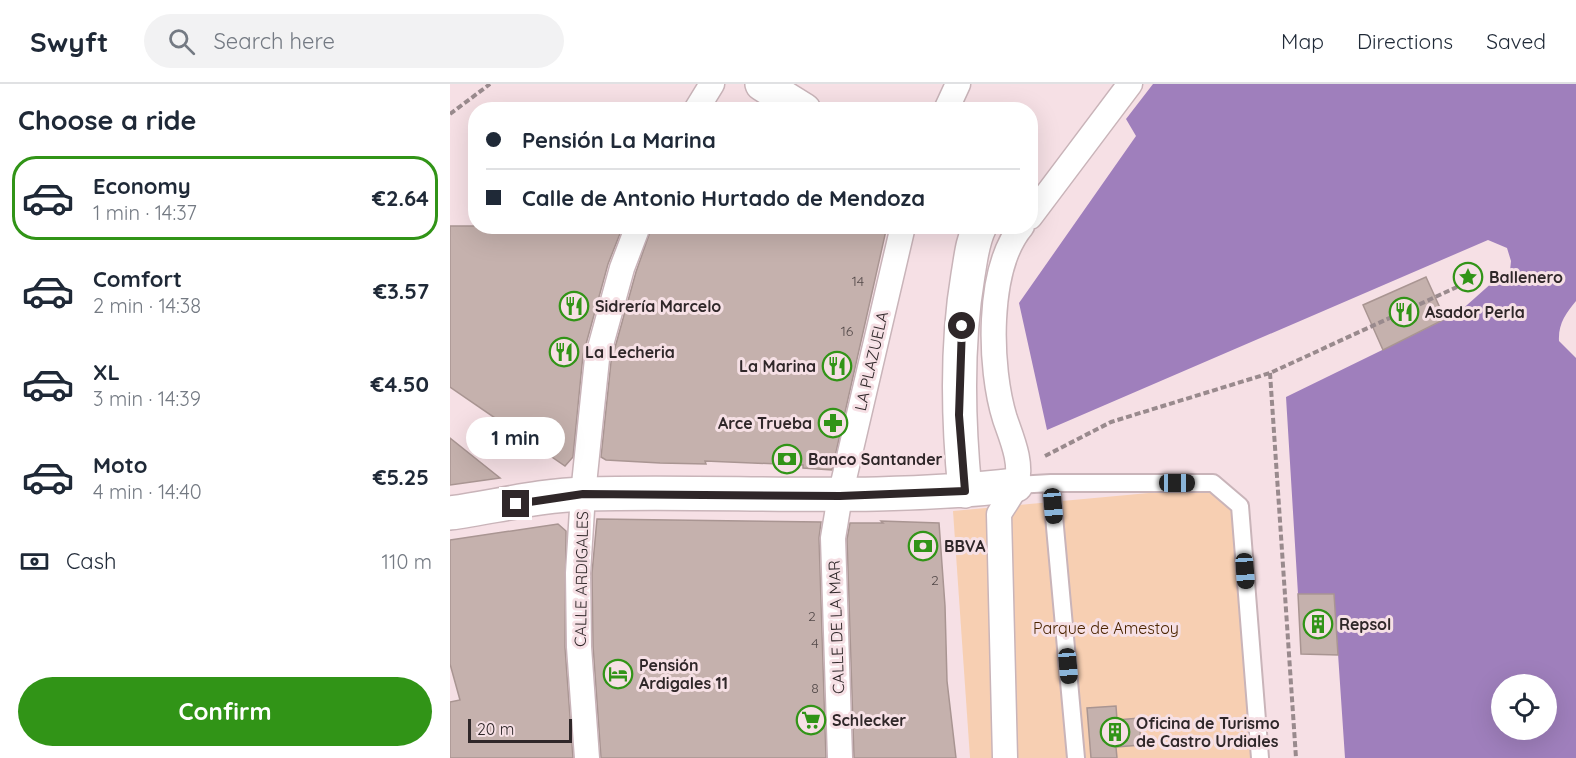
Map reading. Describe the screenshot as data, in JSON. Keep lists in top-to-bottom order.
{
  "streets": {
    "street": ["LA PLAZUELA", "CALLE ARDIGALES", "CALLE DE LA MAR"]
  },
  "crossings": [
    ["LA PLAZUELA", "CALLE DE LA MAR"]
  ],
  "parks": ["Parque de Amestoy"],
  "places": {
    "place": ["Ballenero"],
    "restaurant": [
      "Sidrería Marcelo",
      "Asador Perla",
      "La Lecheria",
      "La Marina"
    ],
    "pharmacy": ["Arce Trueba"],
    "bank": ["Banco Santander", "BBVA"],
    "building": ["Repsol", "Oficina de Turismo de Castro Urdiales"],
    "hotel": ["Pensión Ardigales 11"],
    "supermarket": ["Schlecker"]
  },
  "house_numbers": [
    "14",
    "16",
    "2",
    "2",
    "4",
    "8"
  ],
  "scale_bar": "20 m",
  "page": {
    "header": "Swyft",
    "search": "Search here",
    "nav": ["Map", "Directions", "Saved"],
    "heading": "Choose a ride",
    "banner": ["Pensión La Marina", "Calle de Antonio Hurtado de Mendoza"],
    "list": [
      {
        "name": "Economy",
        "note": "1 min · 14:37",
        "value": "€2.64"
      },
      {
        "name": "Comfort",
        "note": "2 min · 14:38",
        "value": "€3.57"
      },
      {
        "name": "XL",
        "note": "3 min · 14:39",
        "value": "€4.50"
      },
      {
        "name": "Moto",
        "note": "4 min · 14:40",
        "value": "€5.25"
      }
    ],
    "bubble": "1 min",
    "pay": ["Cash", "110 m"],
    "buttons": "Confirm",
    "scale": "20 m"
  }
}
